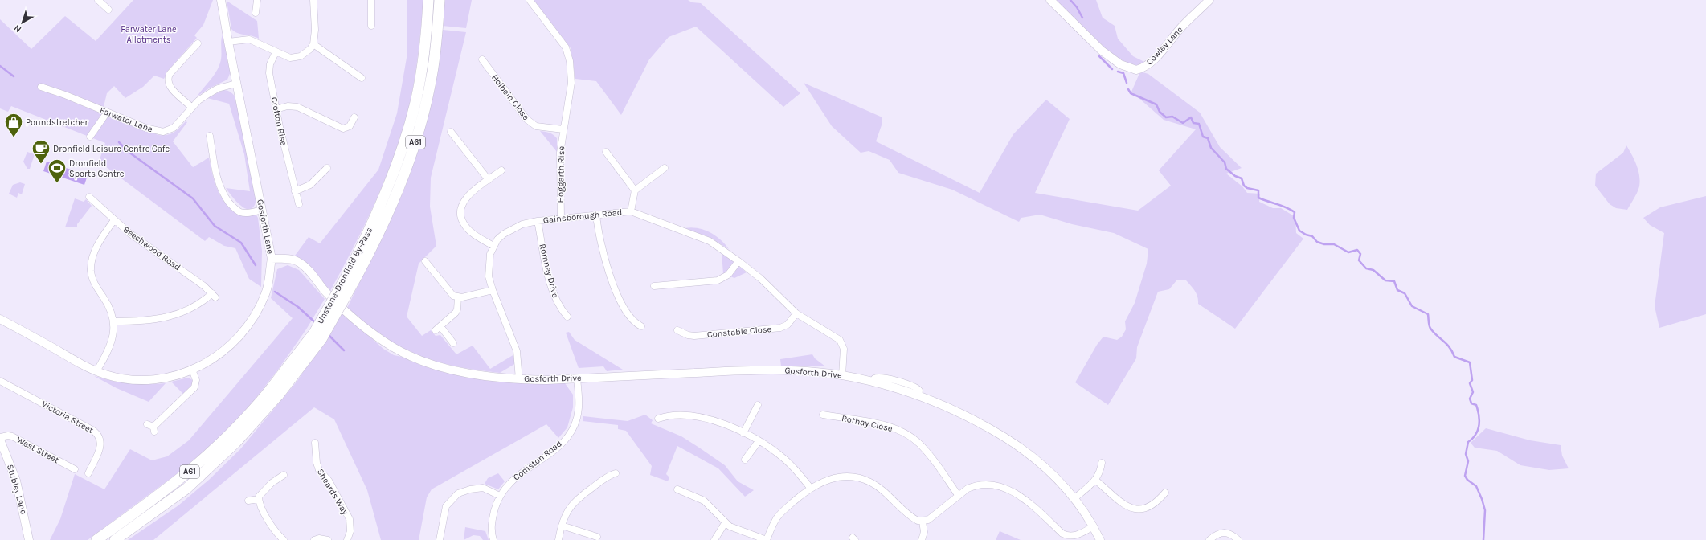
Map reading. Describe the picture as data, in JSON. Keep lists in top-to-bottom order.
{
  "streets": {
    "highway": ["A61", "Unstone-Dronfield By-Pass"],
    "street": [
      "Cowley Lane",
      "Holbein Close",
      "Farwater Lane",
      "Crofton Rise",
      "Hoggarth Rise",
      "Gainsborough Road",
      "Gosforth Lane",
      "Beechwood Road",
      "Romney Drive",
      "Constable Close",
      "Gosforth Drive",
      "Victoria Street",
      "Rothay Close",
      "West Street",
      "Coniston Road",
      "Stubley Lane",
      "Sheards Way"
    ]
  },
  "crossings": [
    ["Holbein Close", "Hoggarth Rise"],
    ["Farwater Lane", "Gosforth Lane"],
    ["Hoggarth Rise", "Gainsborough Road"],
    ["Gainsborough Road", "Romney Drive"],
    ["Gainsborough Road", "Constable Close"],
    ["Gainsborough Road", "Gosforth Drive"],
    ["Gosforth Lane", "Gosforth Drive"],
    ["Gosforth Drive", "Coniston Road"],
    ["West Street", "Stubley Lane"]
  ],
  "parks": ["Farwater Lane Allotments"],
  "places": {
    "shop": ["Poundstretcher"],
    "cafe": ["Dronfield Leisure Centre Cafe"],
    "sports": ["Dronfield Sports Centre"]
  },
  "north": "bottom left"
}
